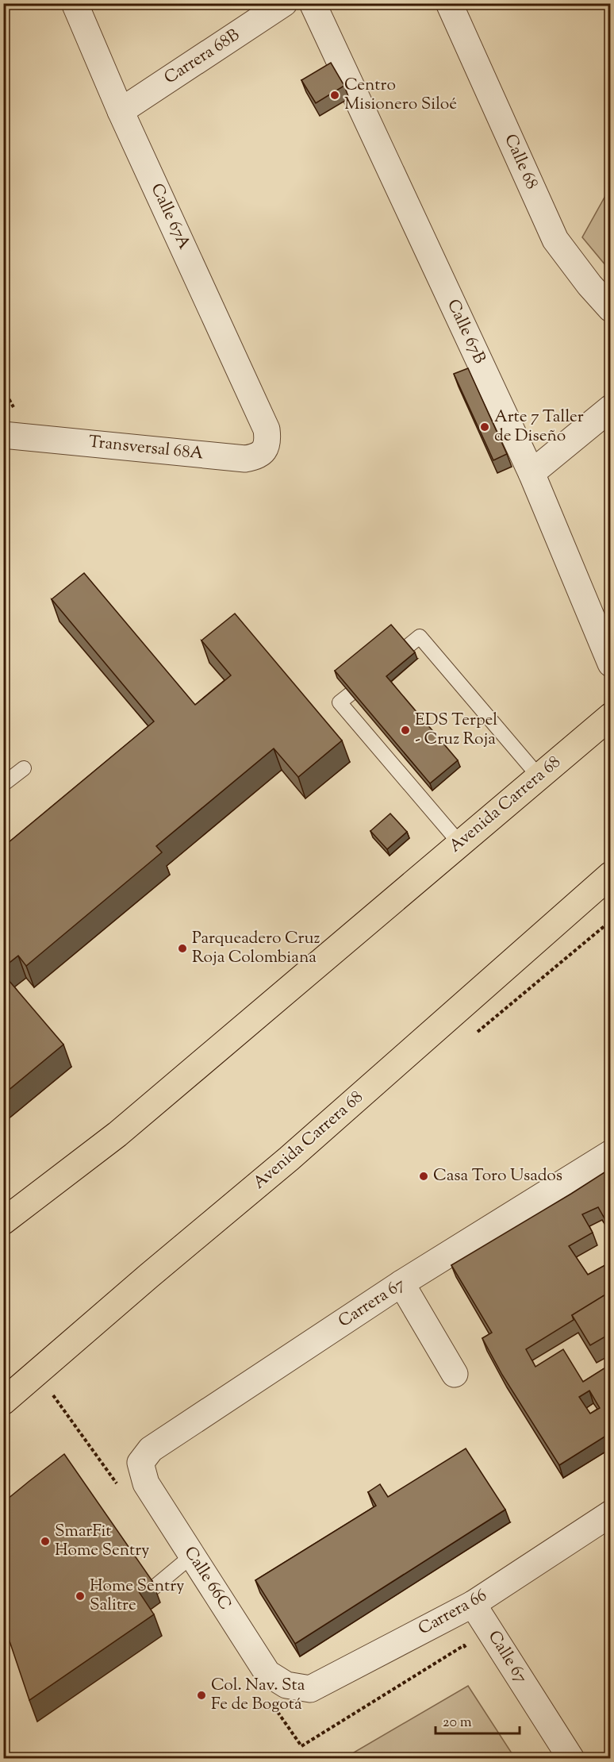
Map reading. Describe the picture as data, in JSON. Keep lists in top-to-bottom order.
{
  "streets": {
    "main road": ["Avenida Carrera 68"],
    "street": [
      "Carrera 68B",
      "Calle 68",
      "Calle 67A",
      "Calle 67B",
      "Transversal 68A",
      "Carrera 67",
      "Calle 66C",
      "Carrera 66",
      "Calle 67"
    ]
  },
  "crossings": [
    ["Carrera 68B", "Calle 67A"],
    ["Calle 67A", "Transversal 68A"],
    ["Carrera 67", "Calle 66C"],
    ["Calle 66C", "Carrera 66"],
    ["Carrera 66", "Calle 67"]
  ],
  "places": [
    "Centro Misionero Siloé",
    "Arte 7 Taller de Diseño",
    "EDS Terpel - Cruz Roja",
    "Parqueadero Cruz Roja Colombiana",
    "Casa Toro Usados",
    "SmarFit Home Sentry",
    "Home Sentry Salitre",
    "Col. Nav. Sta Fe de Bogotá"
  ],
  "scale_bar": "20 m"
}
